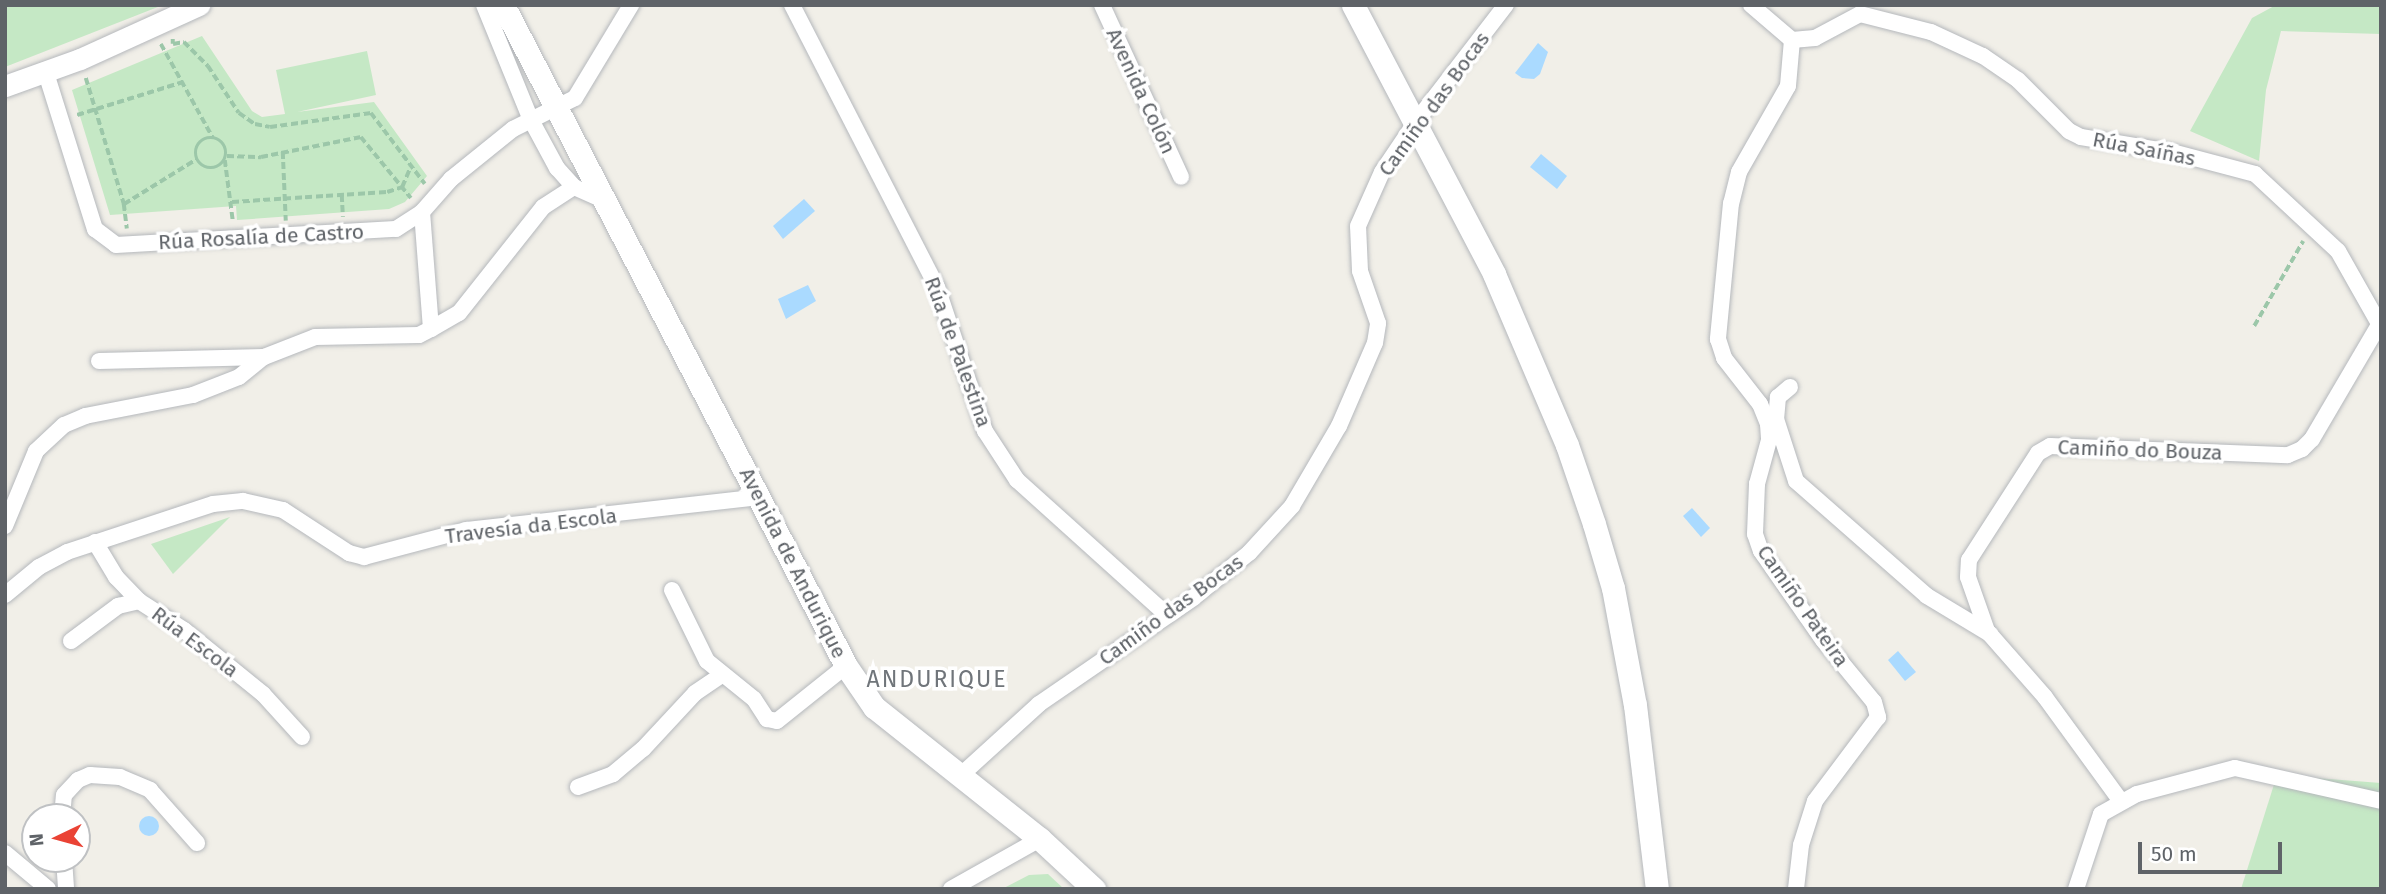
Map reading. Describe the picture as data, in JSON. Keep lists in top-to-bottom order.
{
  "streets": {
    "main road": ["Avenida de Andurique"],
    "street": [
      "Avenida Colón",
      "Camiño das Bocas",
      "Rúa Saíñas",
      "Rúa Rosalía de Castro",
      "Rúa de Palestina",
      "Camiño do Bouza",
      "Travesía da Escola",
      "Camiño Pateira",
      "Rúa Escola"
    ]
  },
  "crossings": [
    ["Camiño das Bocas", "Rúa de Palestina"],
    ["Camiño das Bocas", "Avenida de Andurique"],
    ["Rúa Saíñas", "Camiño do Bouza"],
    ["Rúa Saíñas", "Camiño Pateira"],
    ["Rúa Rosalía de Castro", "Avenida de Andurique"],
    ["Travesía da Escola", "Avenida de Andurique"],
    ["Travesía da Escola", "Rúa Escola"]
  ],
  "districts": ["ANDURIQUE"],
  "scale_bar": "50 m",
  "north": "left"
}
